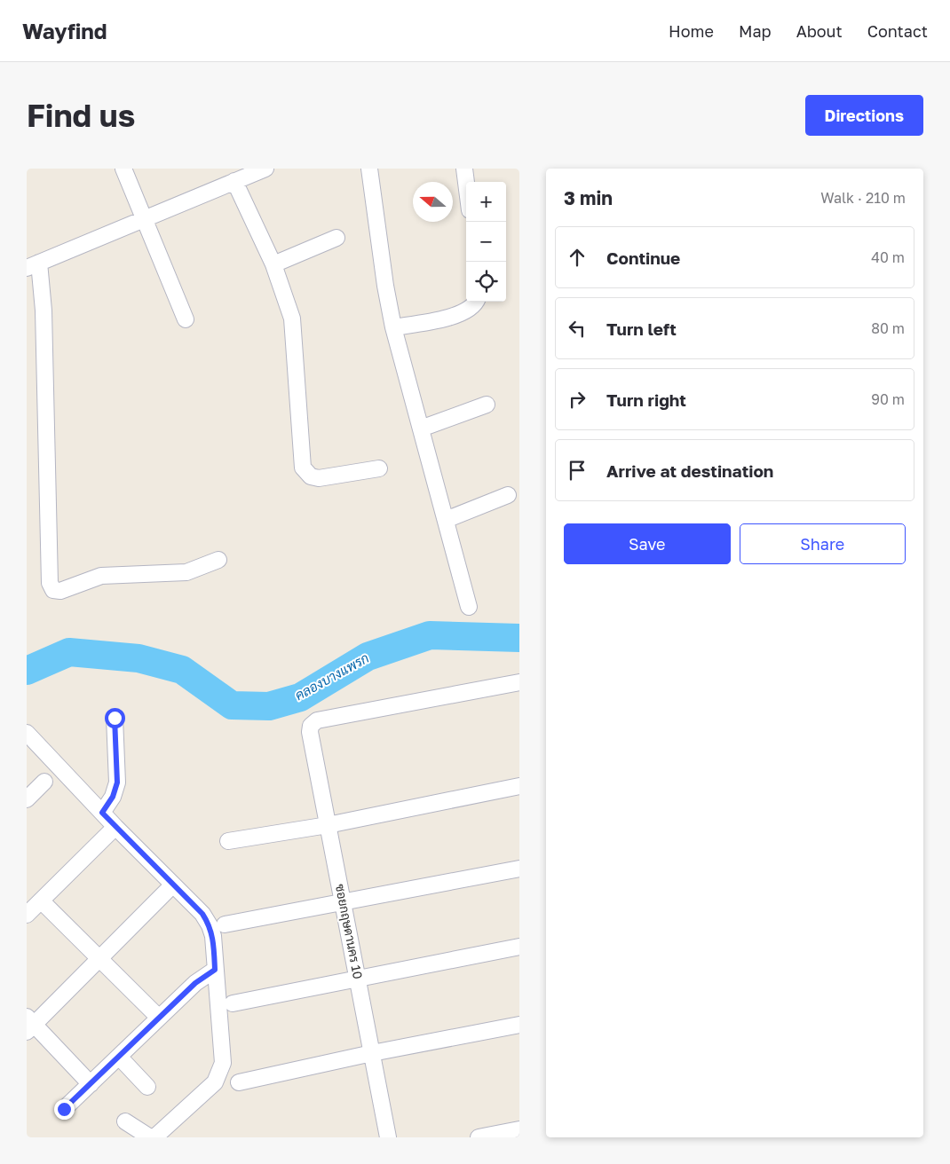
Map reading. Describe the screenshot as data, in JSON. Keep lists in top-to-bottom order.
{
  "streets": {
    "street": ["ซอยกฤษดานคร 10"]
  },
  "water": ["คลองบางแพรก"],
  "north": "left",
  "page": {
    "header": "Wayfind",
    "nav": [
      "Home",
      "Map",
      "About",
      "Contact"
    ],
    "buttons": [
      "Directions",
      ["Save", "Share"]
    ],
    "title": "Find us",
    "heading": ["3 min", "Walk · 210 m"],
    "map_buttons": ["+", "−"],
    "list": [
      ["Continue", "40 m"],
      ["Turn left", "80 m"],
      ["Turn right", "90 m"],
      "Arrive at destination"
    ]
  }
}
